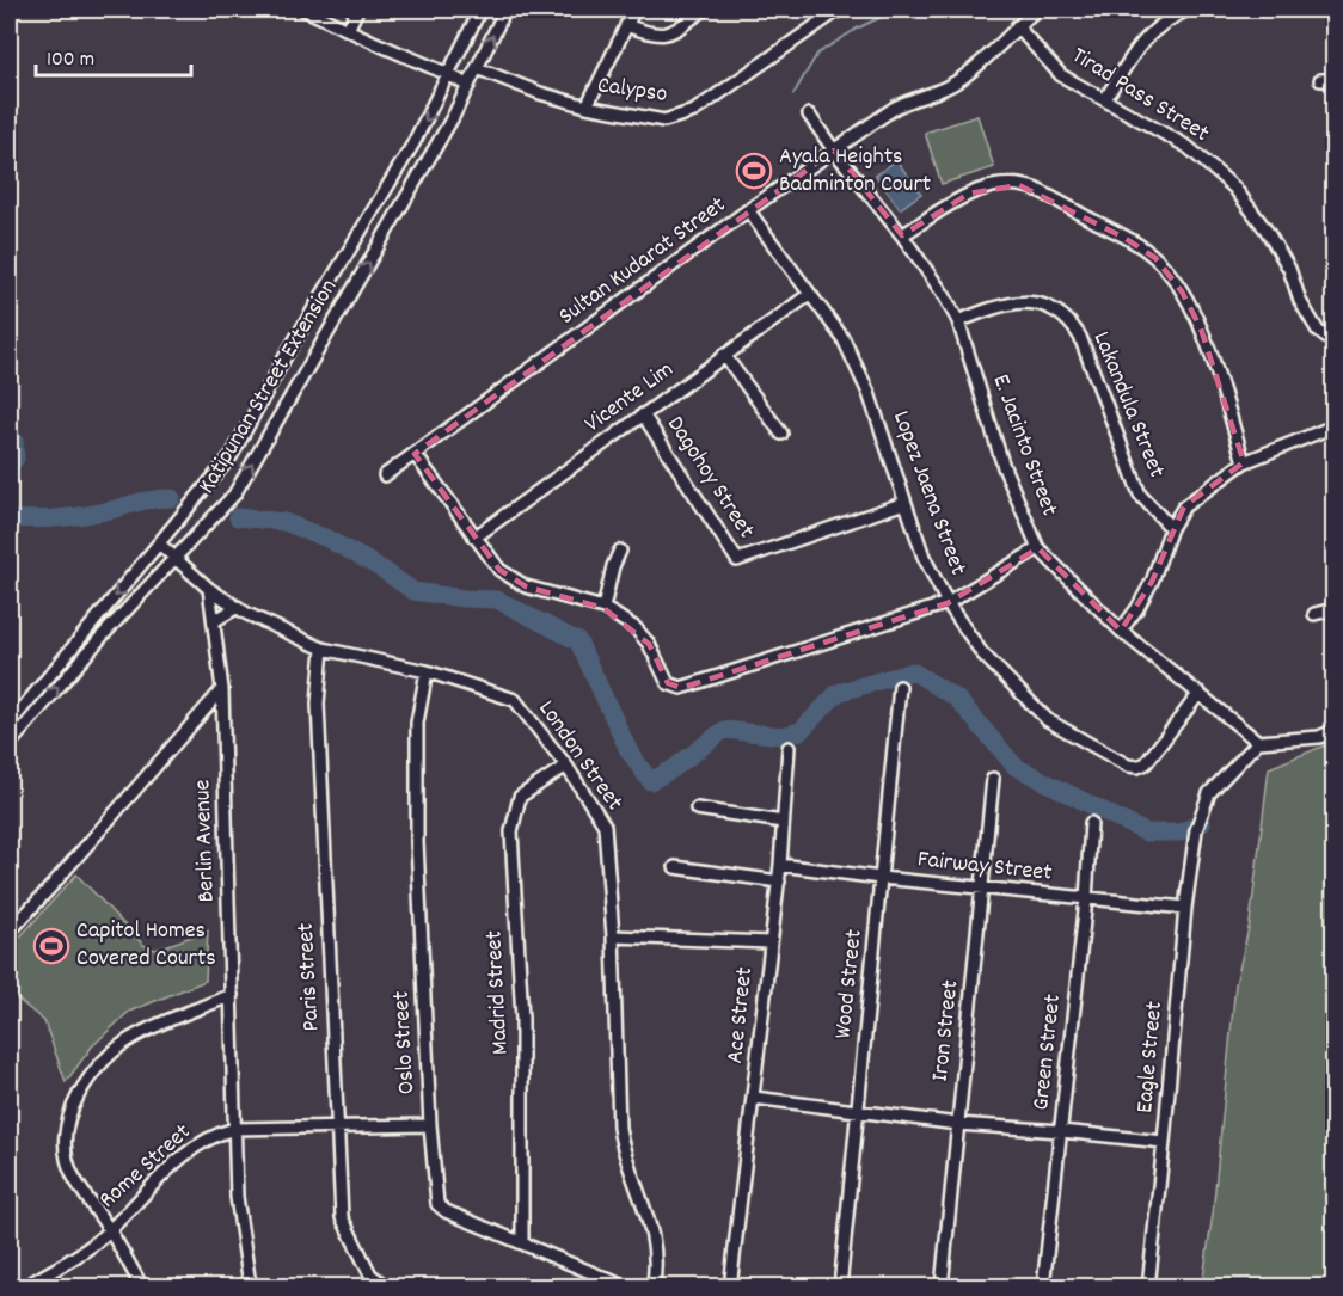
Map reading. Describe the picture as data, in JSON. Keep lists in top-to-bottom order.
{
  "streets": {
    "street": [
      "Calypso",
      "Tirad Pass Street",
      "Sultan Kudarat Street",
      "Katipunan Street Extension",
      "Vicente Lim",
      "Lakandula Street",
      "E. Jacinto Street",
      "Dagohoy Street",
      "Lopez Jaena Street",
      "London Street",
      "Berlin Avenue",
      "Fairway Street",
      "Paris Street",
      "Wood Street",
      "Madrid Street",
      "Ace Street",
      "Iron Street",
      "Oslo Street",
      "Green Street",
      "Eagle Street",
      "Rome Street"
    ]
  },
  "crossings": [
    ["Calypso", "Katipunan Street Extension"],
    ["Tirad Pass Street", "Sultan Kudarat Street"],
    ["Sultan Kudarat Street", "E. Jacinto Street"],
    ["Sultan Kudarat Street", "Lopez Jaena Street"],
    ["Vicente Lim", "Dagohoy Street"],
    ["Vicente Lim", "Lopez Jaena Street"],
    ["Lakandula Street", "E. Jacinto Street"],
    ["E. Jacinto Street", "Lopez Jaena Street"],
    ["E. Jacinto Street", "Eagle Street"],
    ["Dagohoy Street", "Lopez Jaena Street"],
    ["London Street", "Berlin Avenue"],
    ["London Street", "Paris Street"],
    ["London Street", "Madrid Street"],
    ["London Street", "Oslo Street"],
    ["Berlin Avenue", "Rome Street"],
    ["Fairway Street", "Wood Street"],
    ["Fairway Street", "Ace Street"],
    ["Fairway Street", "Iron Street"],
    ["Fairway Street", "Green Street"],
    ["Fairway Street", "Eagle Street"],
    ["Paris Street", "Rome Street"],
    ["Madrid Street", "Oslo Street"],
    ["Oslo Street", "Rome Street"]
  ],
  "places": {
    "sports": ["Ayala Heights Badminton Court", "Capitol Homes Covered Courts"]
  },
  "scale_bar": "100 m"
}
